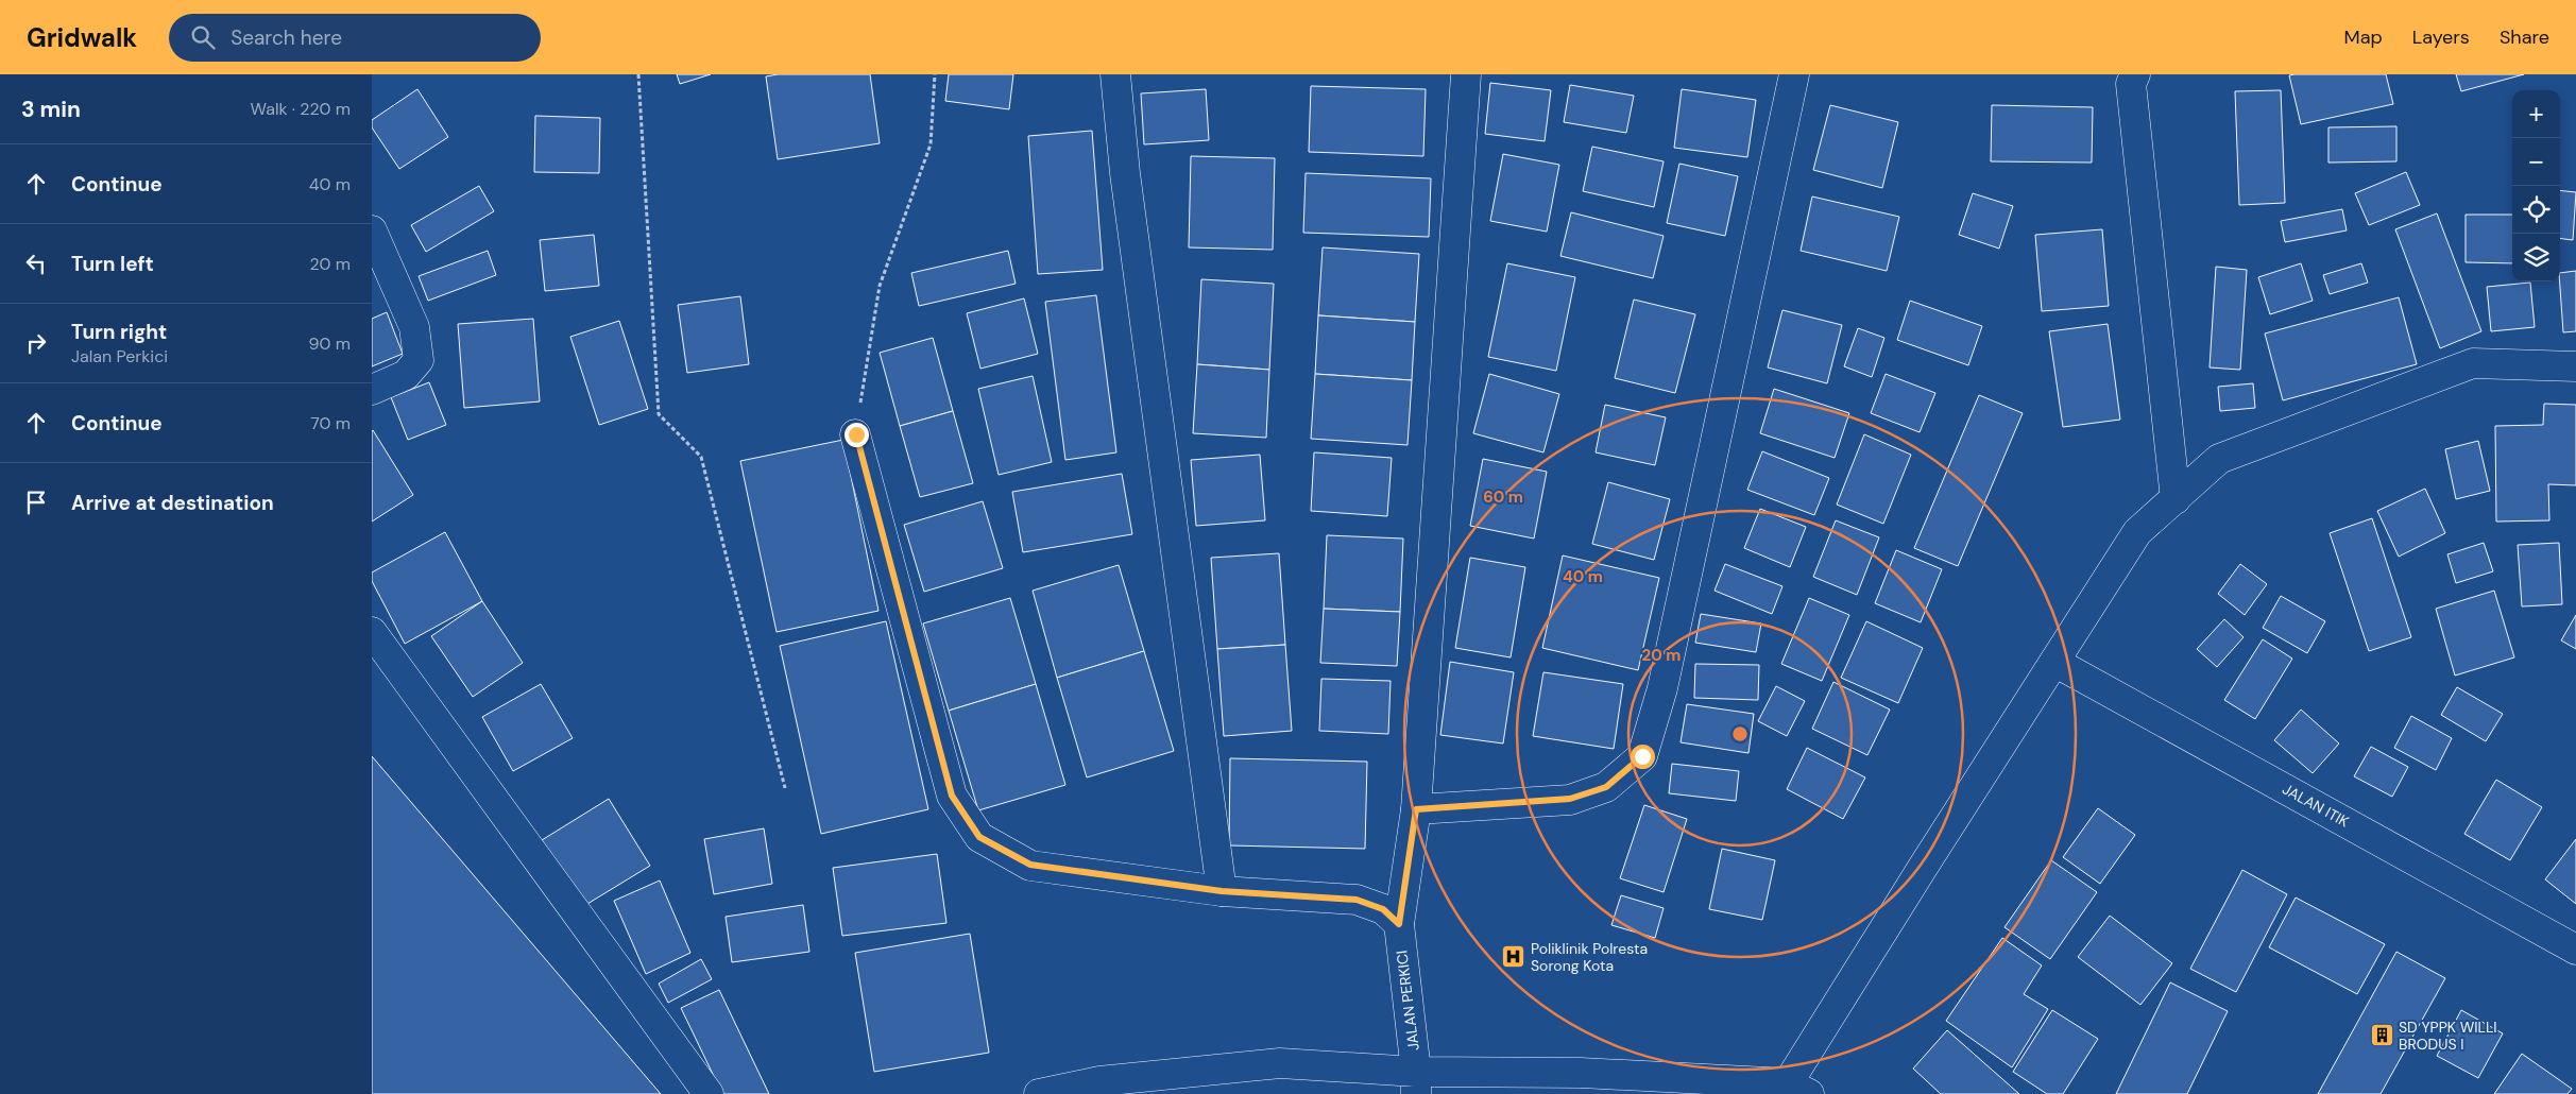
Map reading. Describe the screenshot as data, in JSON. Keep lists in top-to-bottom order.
{
  "streets": {
    "street": ["JALAN ITIK", "JALAN PERKICI"]
  },
  "places": {
    "hospital": ["Poliklinik Polresta Sorong Kota"],
    "building": ["SD YPPK WILLI BRODUS I"]
  },
  "page": {
    "header": "Gridwalk",
    "search": "Search here",
    "nav": ["Map", "Layers", "Share"],
    "heading": ["3 min", "Walk · 220 m"],
    "map_buttons": ["+", "−"],
    "list": [
      ["Continue", "40 m"],
      ["Turn left", "20 m"],
      ["Turn right", "Jalan Perkici", "90 m"],
      ["Continue", "70 m"],
      "Arrive at destination"
    ]
  },
  "rings": ["60 m", "40 m", "20 m"]
}
